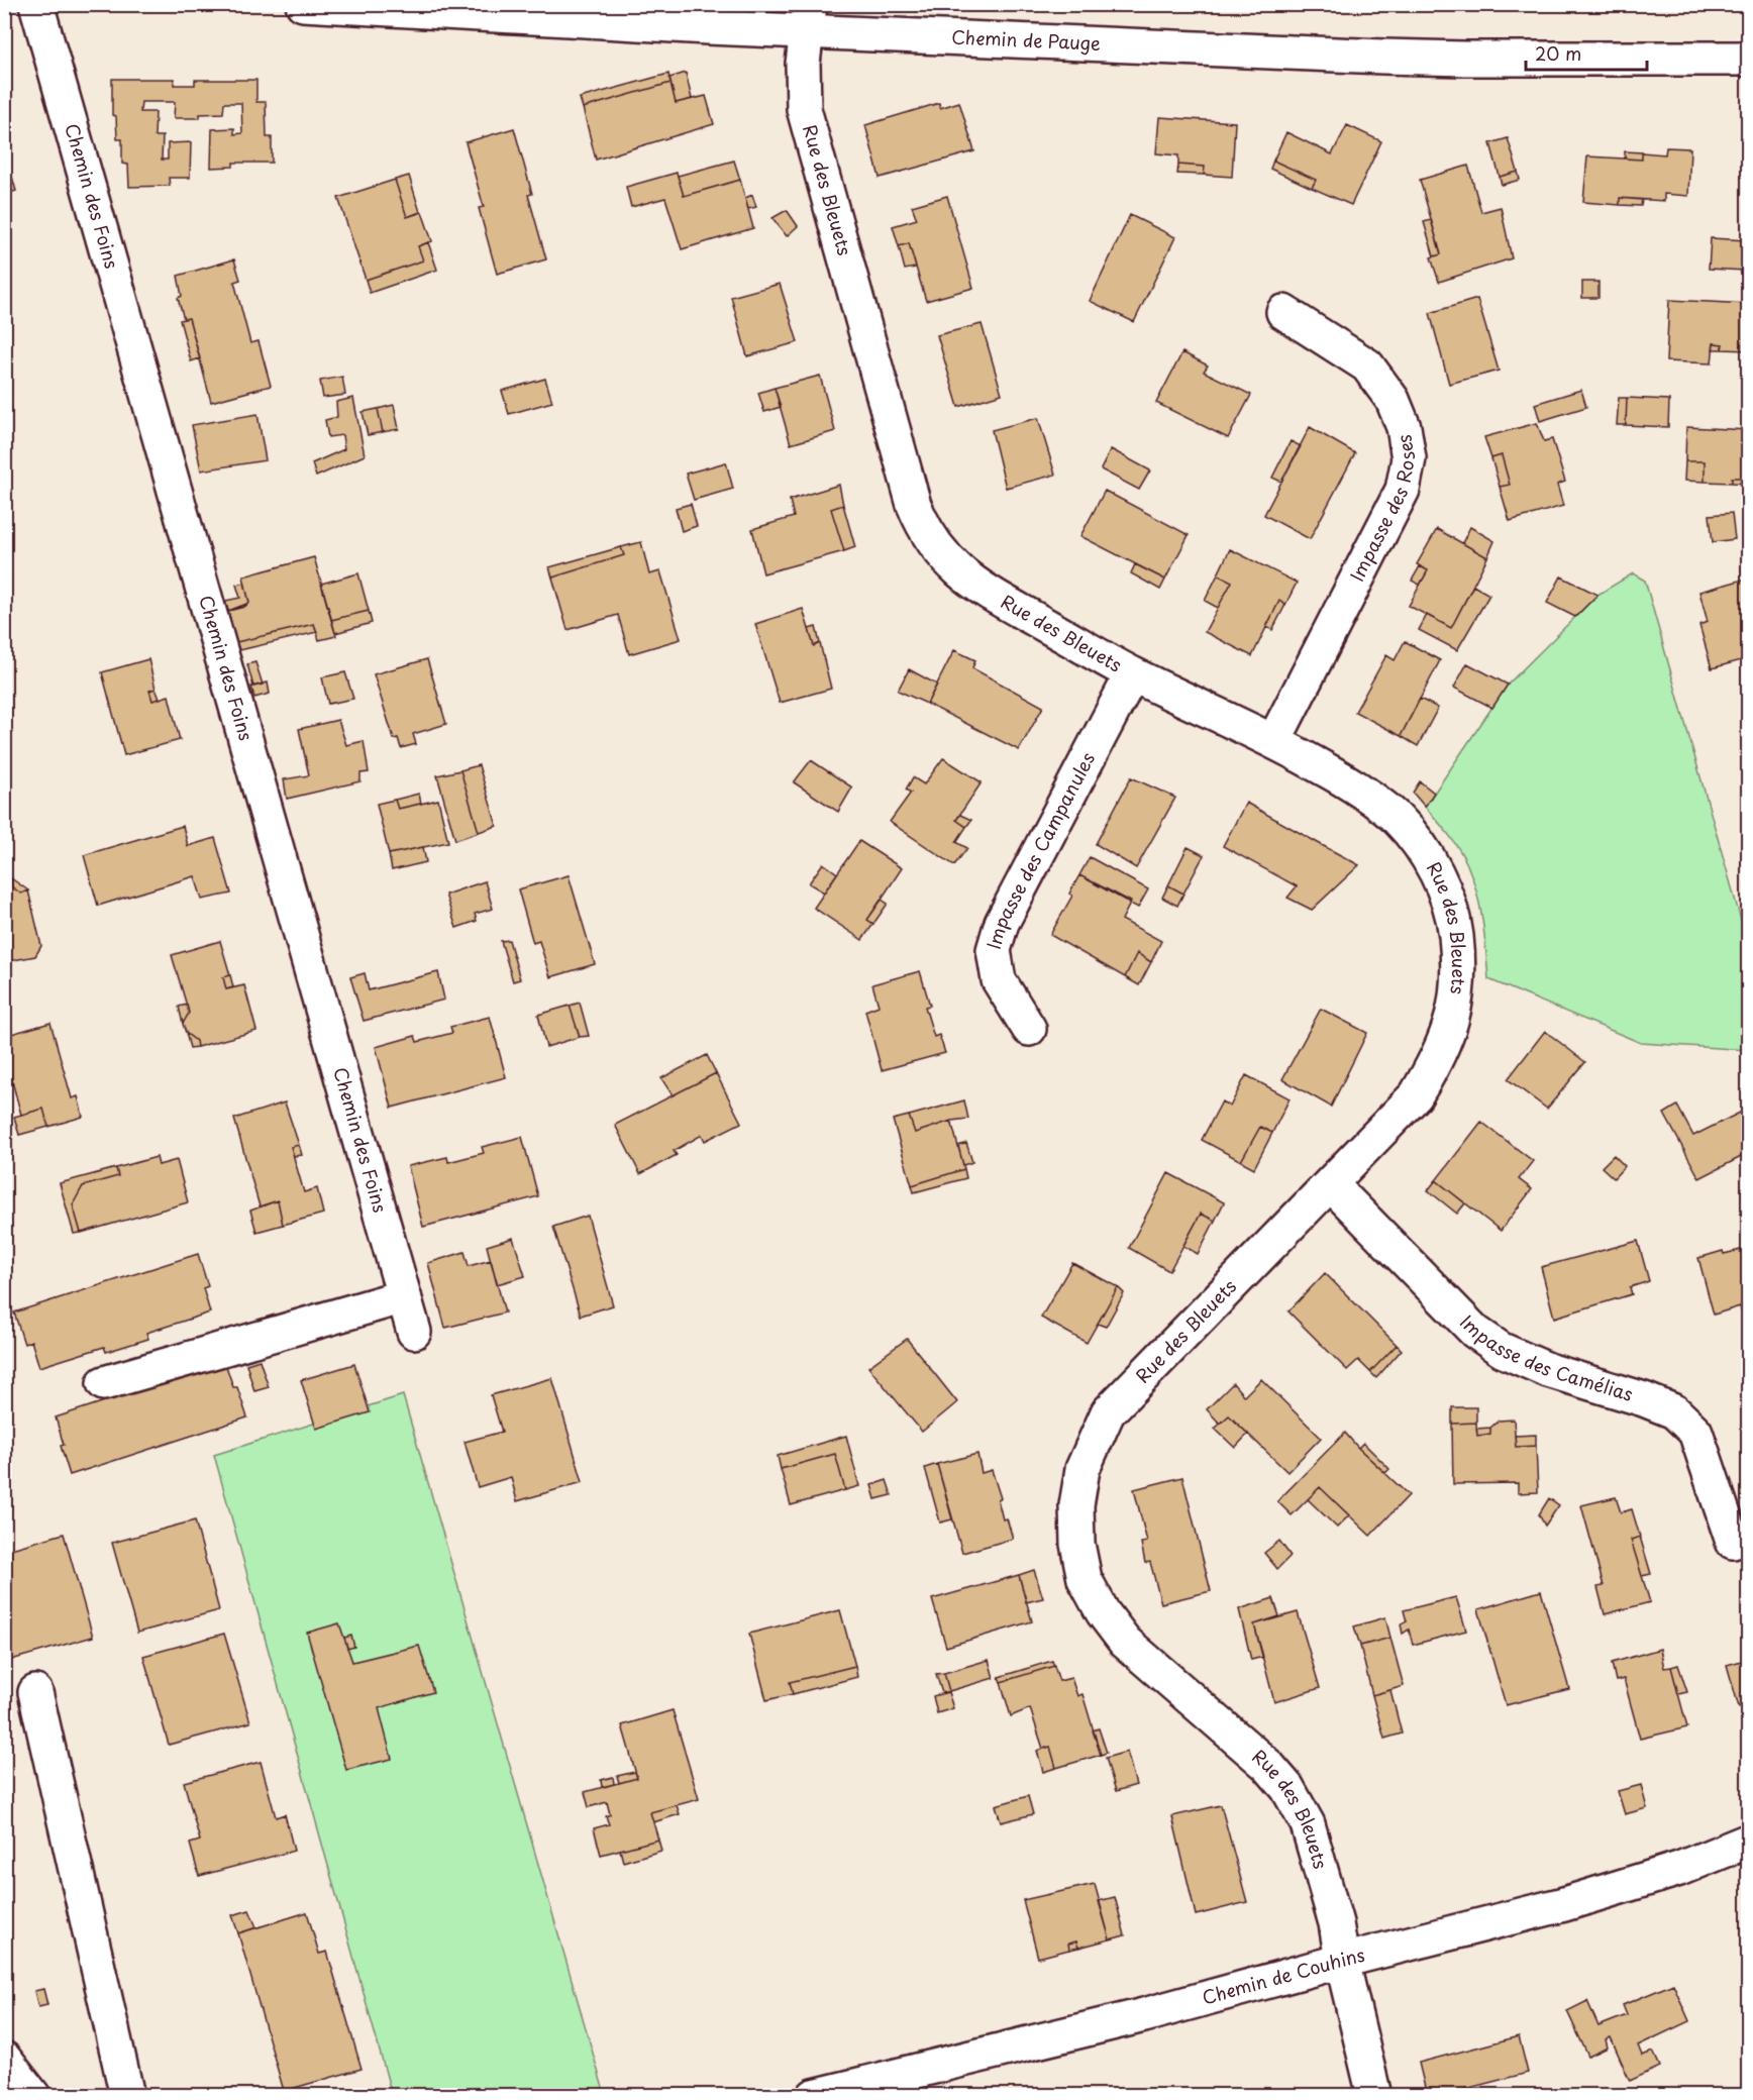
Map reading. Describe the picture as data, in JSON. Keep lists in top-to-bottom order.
{
  "streets": {
    "street": [
      "Chemin de Pauge",
      "Rue des Bleuets",
      "Chemin des Foins",
      "Impasse des Roses",
      "Impasse des Campanules",
      "Impasse des Camélias",
      "Chemin de Couhins"
    ]
  },
  "crossings": [
    ["Chemin de Pauge", "Rue des Bleuets"],
    ["Rue des Bleuets", "Impasse des Roses"],
    ["Rue des Bleuets", "Impasse des Campanules"],
    ["Rue des Bleuets", "Impasse des Camélias"],
    ["Rue des Bleuets", "Chemin de Couhins"]
  ],
  "scale_bar": "20 m"
}
